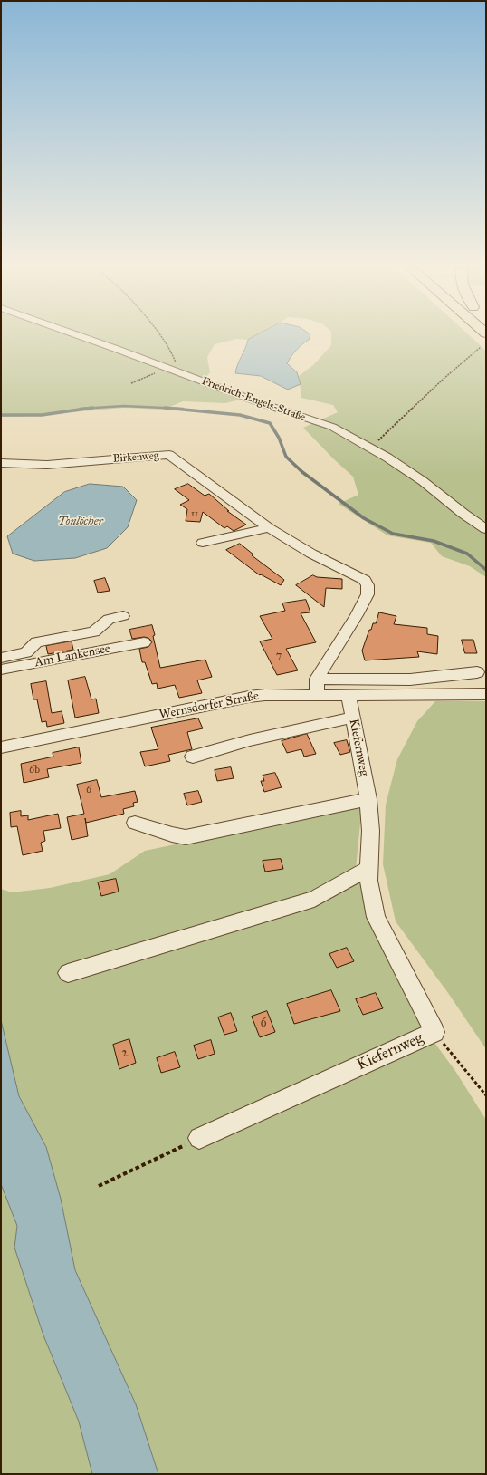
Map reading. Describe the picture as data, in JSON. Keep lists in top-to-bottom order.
{
  "streets": {
    "street": [
      "Friedrich-Engels-Straße",
      "Birkenweg",
      "Am Lankensee",
      "Wernsdorfer Straße",
      "Kiefernweg"
    ]
  },
  "crossings": [
    ["Wernsdorfer Straße", "Kiefernweg"]
  ],
  "water": ["Tonlöcher"],
  "house_numbers": [
    "11",
    "7",
    "6b",
    "6",
    "6",
    "2"
  ]
}
